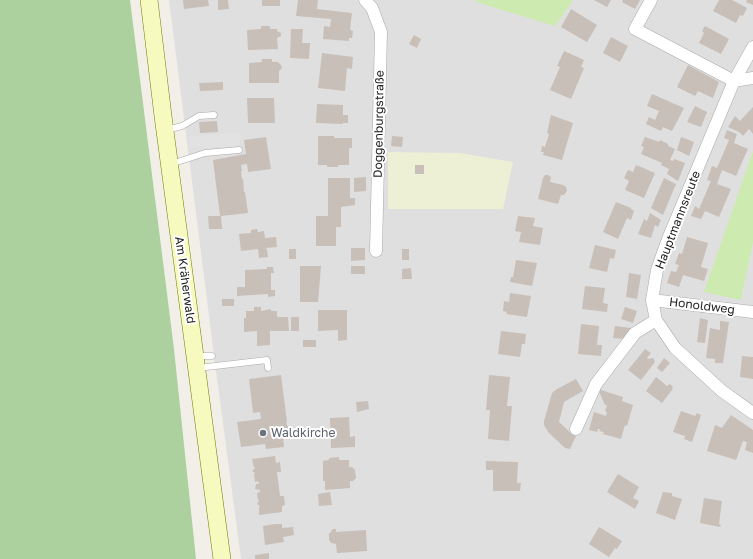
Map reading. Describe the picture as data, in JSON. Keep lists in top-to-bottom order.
{
  "streets": {
    "main road": ["Am Kräherwald"],
    "street": ["Doggenburgstraße", "Hauptmannsreute", "Honoldweg"]
  },
  "crossings": [
    ["Hauptmannsreute", "Honoldweg"]
  ],
  "places": ["Waldkirche"]
}
